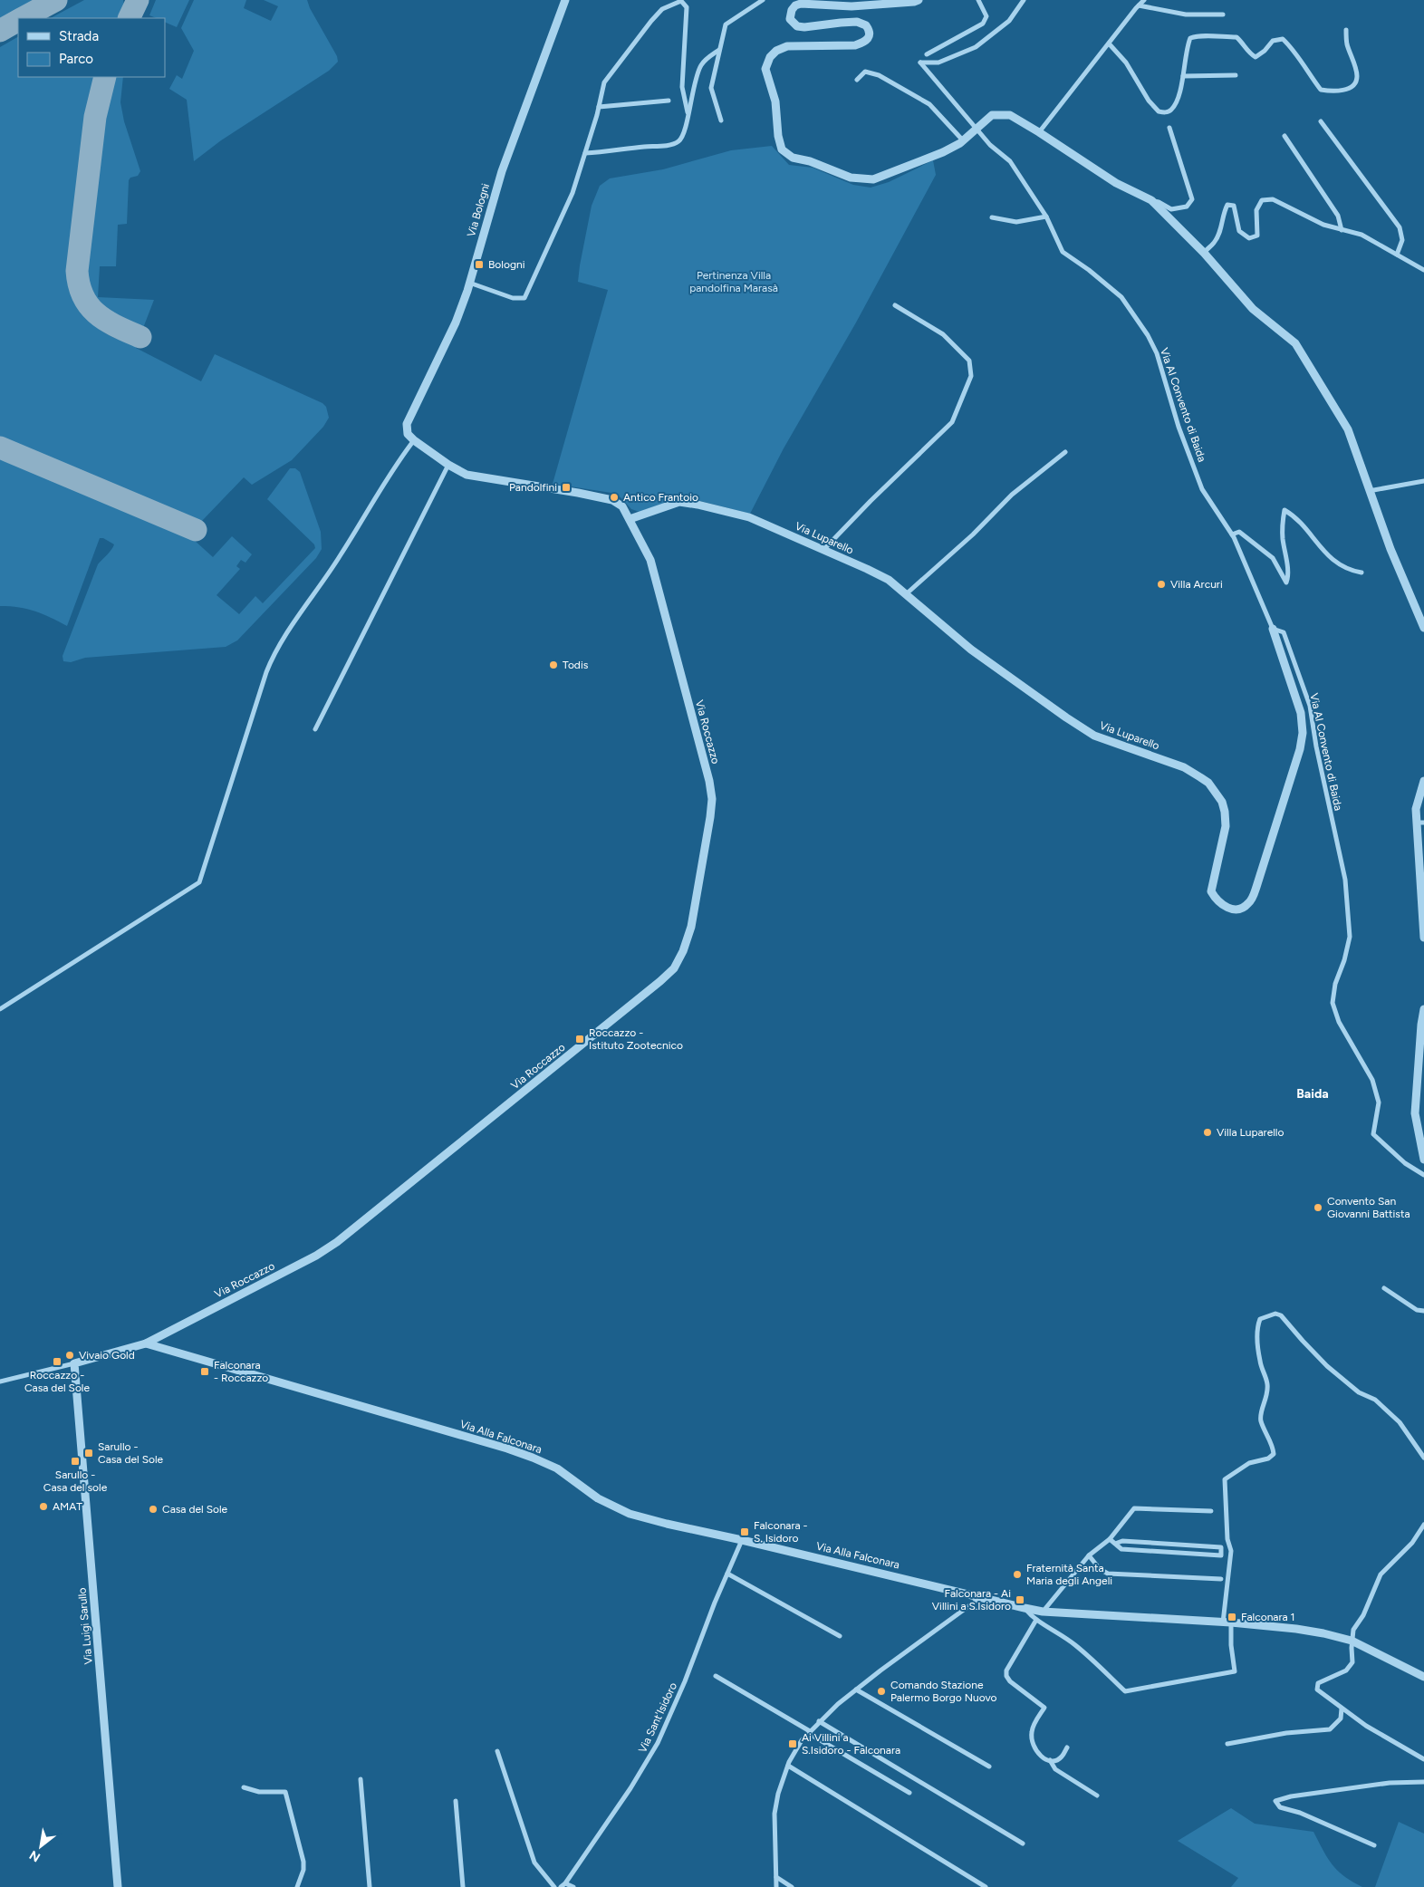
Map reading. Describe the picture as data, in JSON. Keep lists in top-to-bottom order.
{
  "streets": {
    "street": [
      "Via Bologni",
      "Via Al Convento di Baida",
      "Via Luparello",
      "Via Roccazzo",
      "Via Alla Falconara",
      "Via Luigi Sarullo",
      "Via Sant'Isidoro"
    ]
  },
  "crossings": [
    ["Via Bologni", "Via Roccazzo"],
    ["Via Al Convento di Baida", "Via Luparello"],
    ["Via Luparello", "Via Roccazzo"],
    ["Via Roccazzo", "Via Alla Falconara"],
    ["Via Roccazzo", "Via Luigi Sarullo"],
    ["Via Alla Falconara", "Via Sant'Isidoro"]
  ],
  "districts": ["Baida"],
  "parks": ["Pertinenza Villa pandolfina Marasà"],
  "places": {
    "transit": [
      "Bologni",
      "Pandolfini",
      "Roccazzo - Istituto Zootecnico",
      "Roccazzo - Casa del Sole",
      "Falconara - Roccazzo",
      "Sarullo - Casa del Sole",
      "Sarullo - Casa del sole",
      "Falconara - S. Isidoro",
      "Falconara - Ai Villini a S.Isidoro",
      "Falconara 1",
      "Ai Villini a S.Isidoro - Falconara"
    ],
    "other": [
      "Antico Frantoio",
      "Villa Arcuri",
      "Todis",
      "Villa Luparello",
      "Convento San Giovanni Battista",
      "Vivaio Gold",
      "AMAT",
      "Casa del Sole",
      "Fraternità Santa Maria degli Angeli",
      "Comando Stazione Palermo Borgo Nuovo"
    ]
  },
  "legend": ["Strada", "Parco"],
  "north": "bottom left"
}
